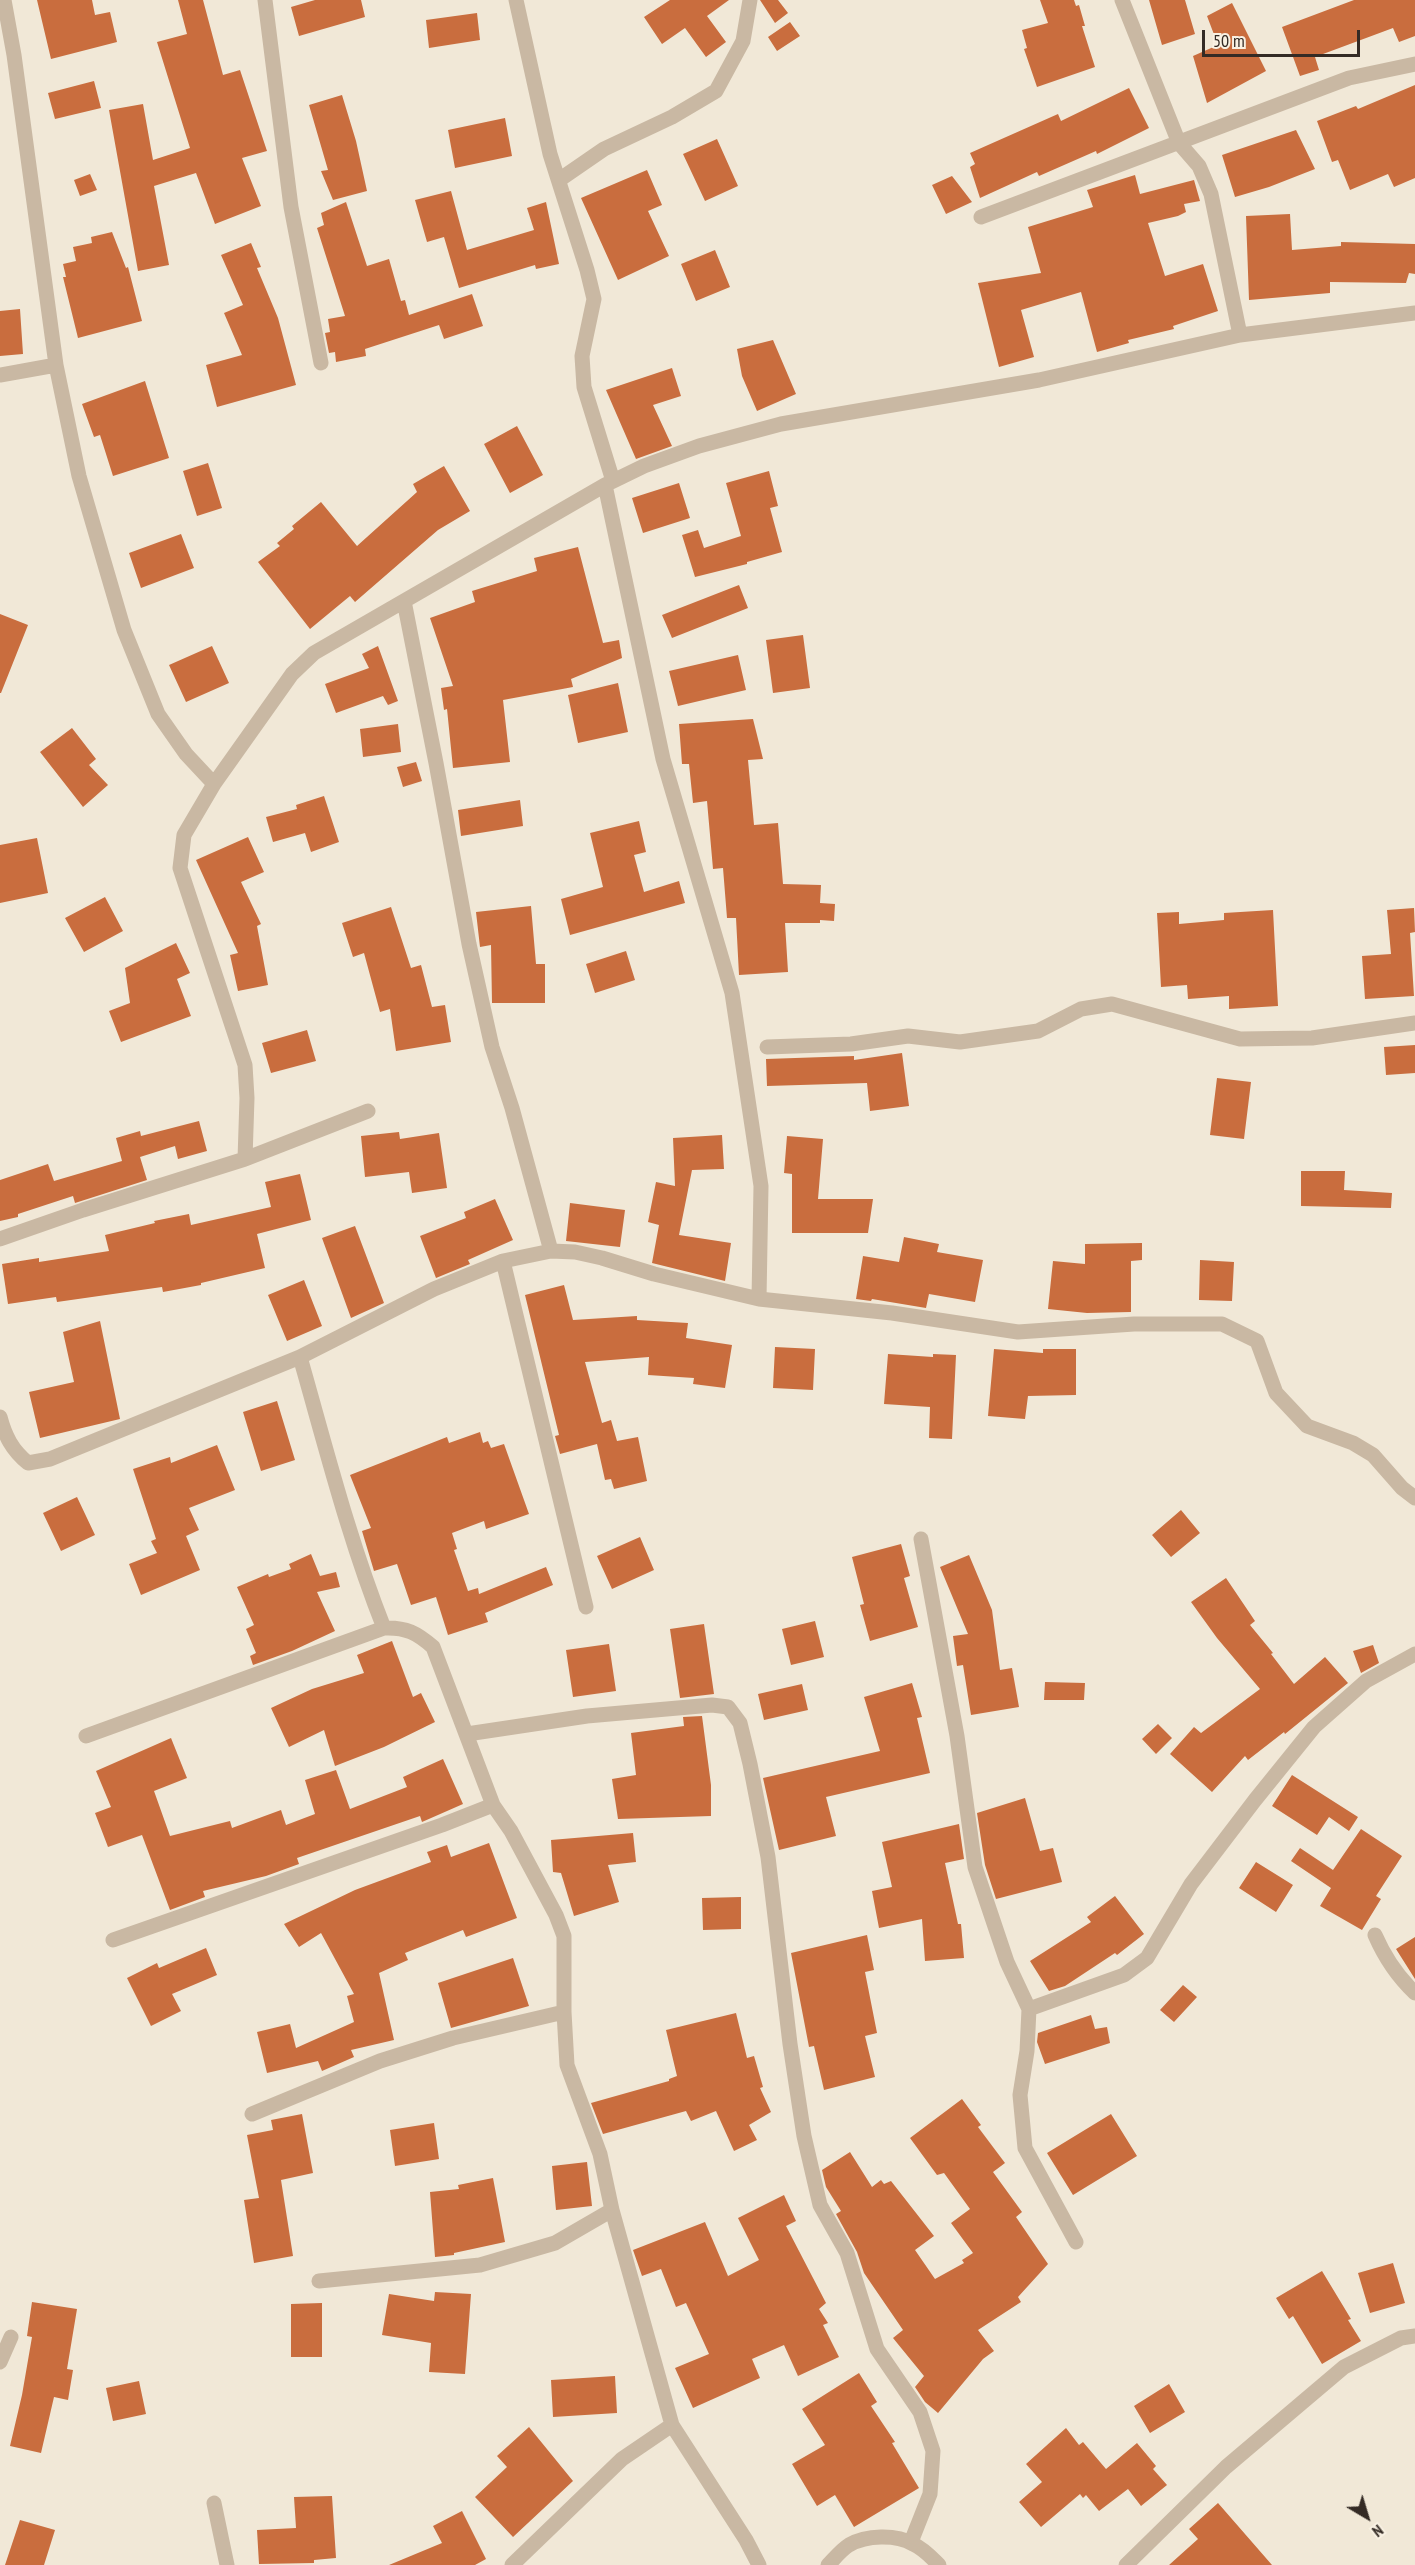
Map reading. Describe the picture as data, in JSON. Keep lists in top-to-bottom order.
{
  "scale_bar": "50 m",
  "north": "bottom right"
}
